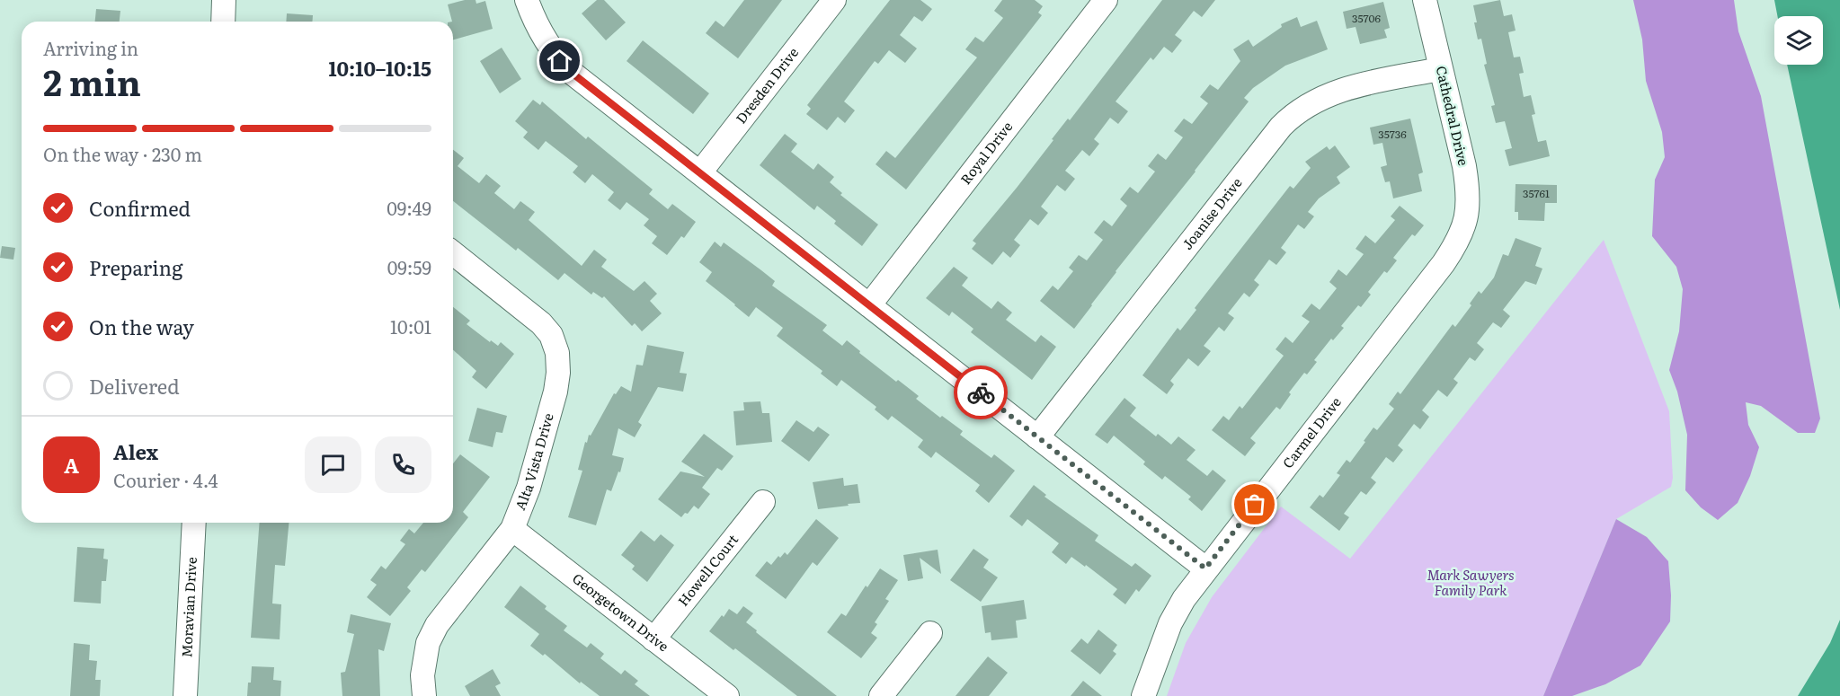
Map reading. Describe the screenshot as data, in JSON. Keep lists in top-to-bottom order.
{
  "streets": {
    "street": [
      "Dresden Drive",
      "Cathedral Drive",
      "Royal Drive",
      "Joanise Drive",
      "Carmel Drive",
      "Alta Vista Drive",
      "Howell Court",
      "Moravian Drive",
      "Georgetown Drive"
    ]
  },
  "crossings": [
    ["Cathedral Drive", "Joanise Drive"],
    ["Cathedral Drive", "Carmel Drive"],
    ["Alta Vista Drive", "Georgetown Drive"],
    ["Howell Court", "Georgetown Drive"]
  ],
  "parks": ["Mark Sawyers Family Park"],
  "house_numbers": ["35706", "35736", "35761"],
  "page": {
    "heading": ["2 min", "Arriving in", "10:10–10:15"],
    "panel": ["Alex", "Courier · 4.4"],
    "bar": "On the way · 230 m",
    "list": [
      ["Confirmed", "09:49"],
      ["Preparing", "09:59"],
      ["On the way", "10:01"],
      "Delivered"
    ],
    "round": "A"
  }
}
